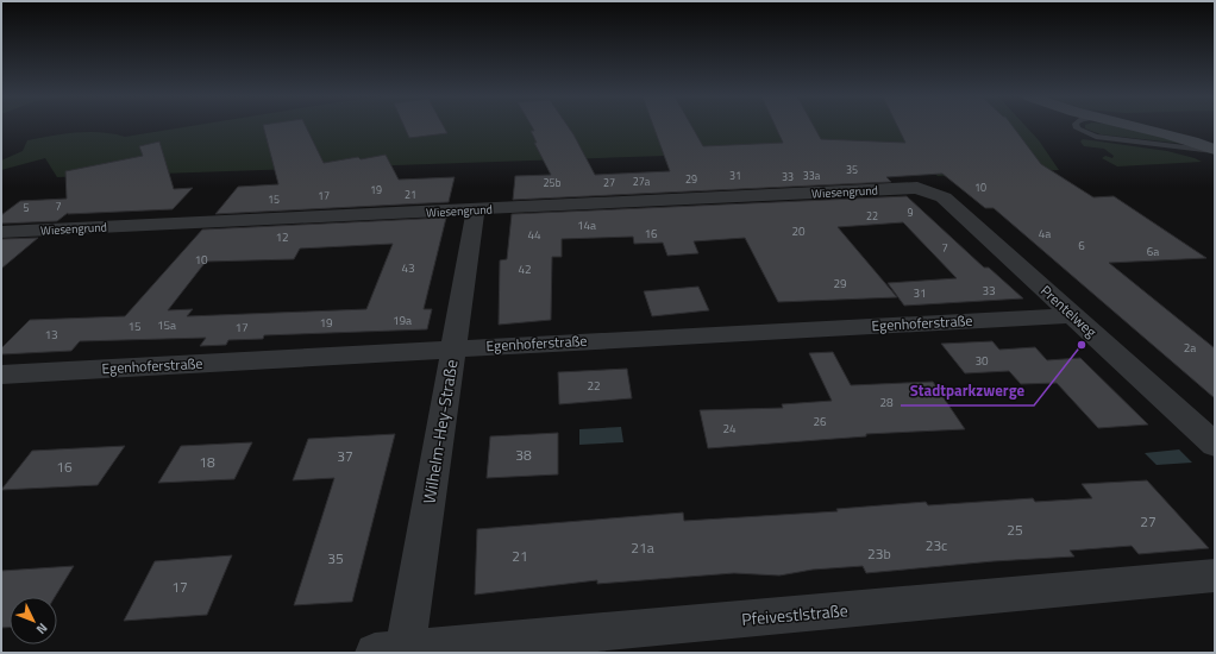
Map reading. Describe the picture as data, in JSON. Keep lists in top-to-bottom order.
{
  "streets": {
    "street": [
      "Wiesengrund",
      "Prentelweg",
      "Egenhoferstraße",
      "Wilhelm-Hey-Straße",
      "Pfeivestlstraße"
    ]
  },
  "crossings": [
    ["Wiesengrund", "Prentelweg"],
    ["Wiesengrund", "Wilhelm-Hey-Straße"],
    ["Prentelweg", "Egenhoferstraße"],
    ["Egenhoferstraße", "Wilhelm-Hey-Straße"],
    ["Wilhelm-Hey-Straße", "Pfeivestlstraße"]
  ],
  "places": ["Stadtparkzwerge"],
  "house_numbers": [
    "35",
    "31",
    "33a",
    "33",
    "29",
    "27a",
    "25b",
    "27",
    "10",
    "19",
    "21",
    "17",
    "15",
    "7",
    "5",
    "9",
    "22",
    "14a",
    "20",
    "16",
    "4a",
    "44",
    "12",
    "6",
    "7",
    "6a",
    "10",
    "43",
    "42",
    "29",
    "33",
    "31",
    "19a",
    "19",
    "15a",
    "15",
    "17",
    "13",
    "2a",
    "30",
    "22",
    "28",
    "26",
    "24",
    "38",
    "37",
    "18",
    "16",
    "27",
    "25",
    "23c",
    "21a",
    "23b",
    "21",
    "35",
    "17"
  ],
  "north": "bottom right"
}
